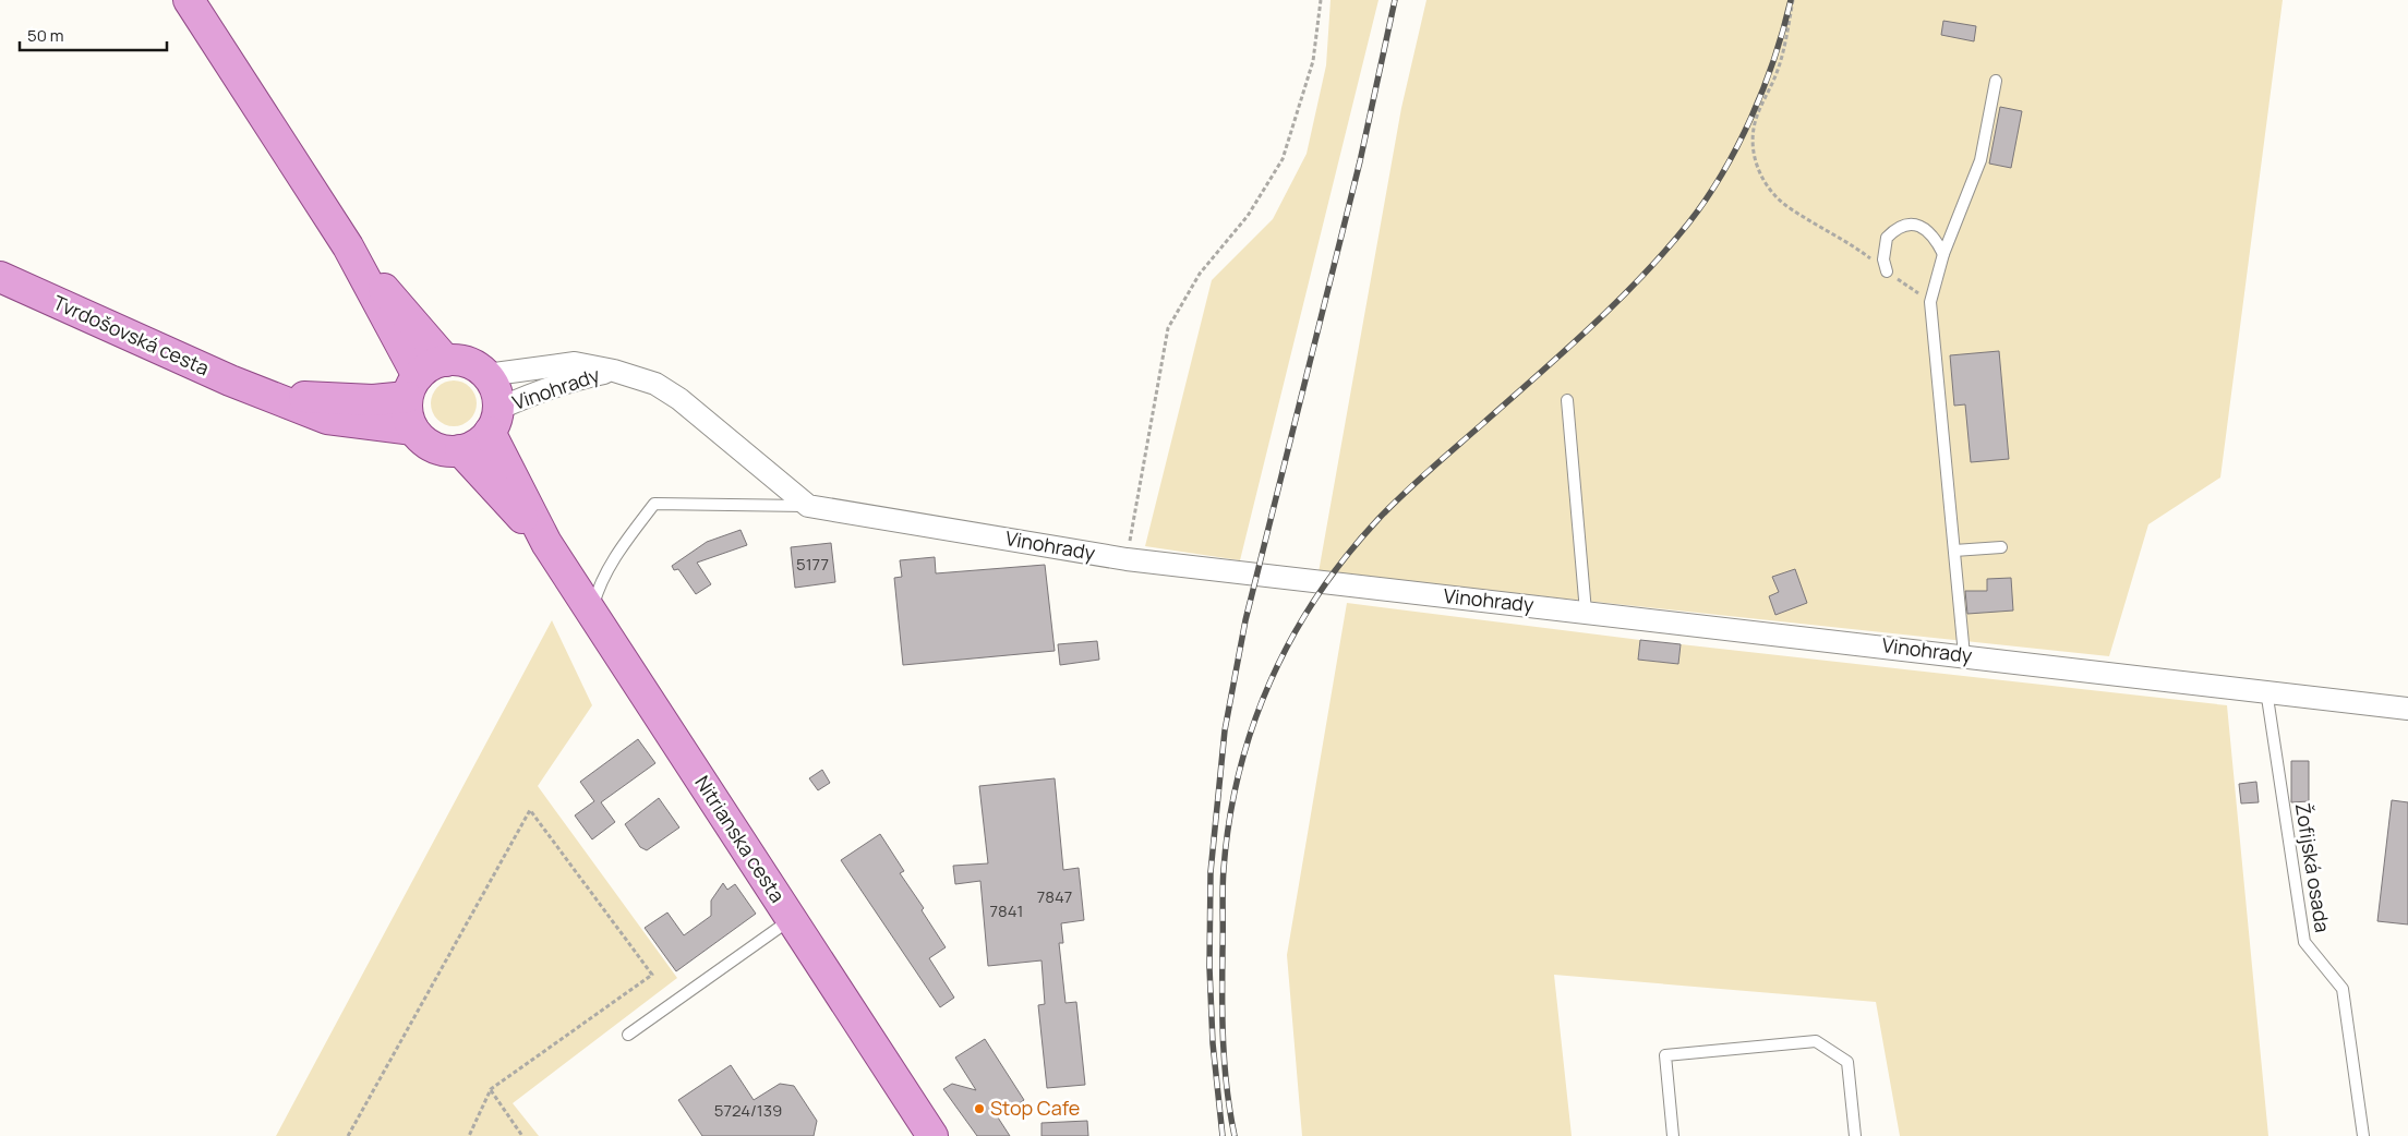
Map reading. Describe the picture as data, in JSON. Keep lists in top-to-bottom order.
{
  "streets": {
    "main road": ["Tvrdošovská cesta", "Nitrianska cesta"],
    "street": ["Vinohrady"],
    "lane": ["Žofijská osada"]
  },
  "crossings": [
    ["Tvrdošovská cesta", "Vinohrady"],
    ["Tvrdošovská cesta", "Nitrianska cesta"],
    ["Vinohrady", "Nitrianska cesta"],
    ["Vinohrady", "Žofijská osada"]
  ],
  "places": ["Stop Cafe"],
  "house_numbers": [
    "5177",
    "7847",
    "7841",
    "5724/139"
  ],
  "scale_bar": "50 m"
}
